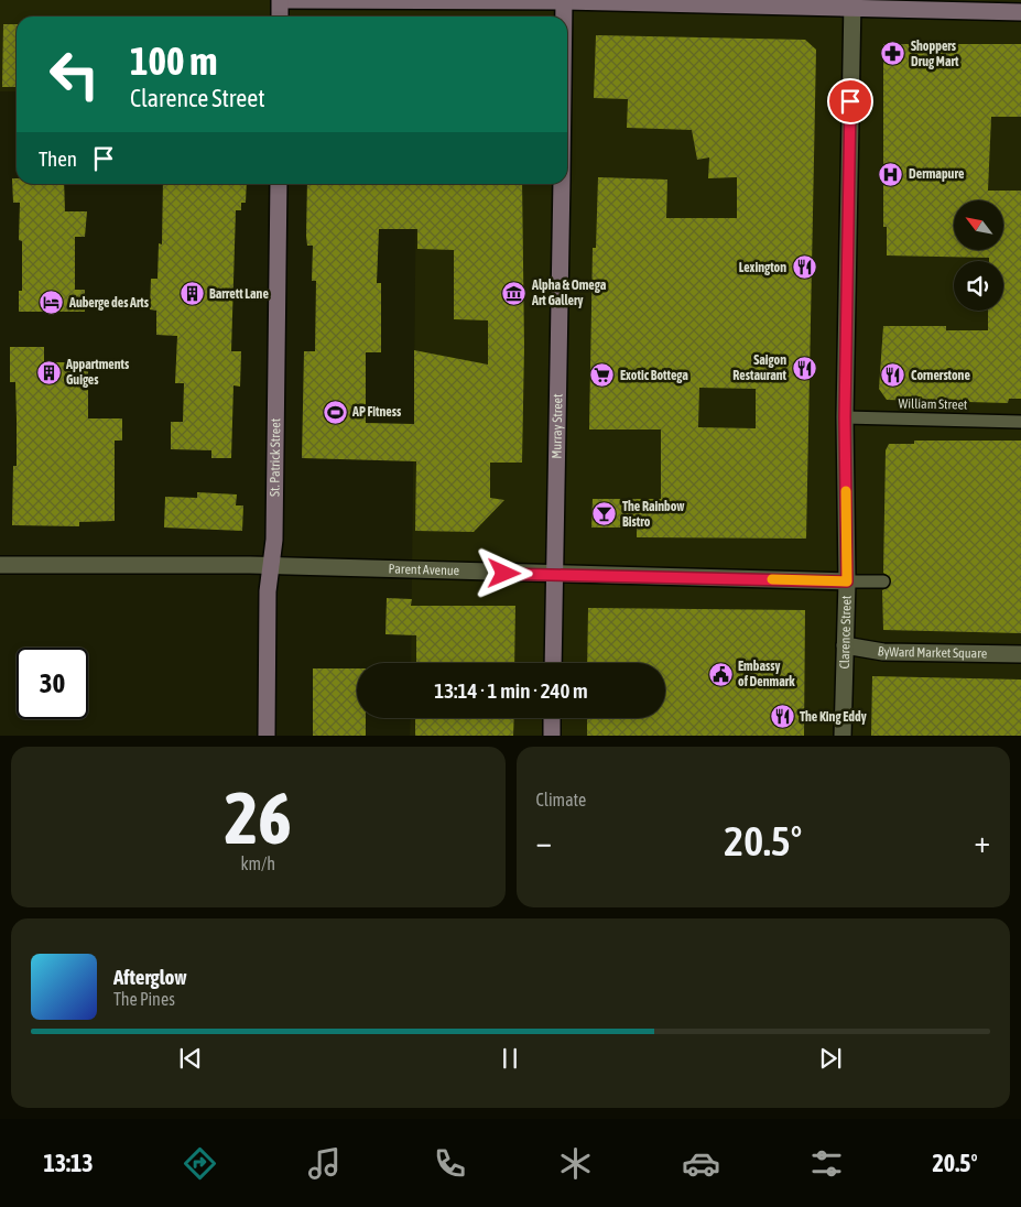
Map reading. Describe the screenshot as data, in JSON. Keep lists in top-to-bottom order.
{
  "streets": {
    "main road": ["Murray Street", "St. Patrick Street"],
    "street": ["Parent Avenue", "Clarence Street", "ByWard Market Square"],
    "lane": ["William Street"]
  },
  "crossings": [
    ["William Street", "Clarence Street"],
    ["Murray Street", "Parent Avenue"],
    ["St. Patrick Street", "Parent Avenue"],
    ["Parent Avenue", "Clarence Street"],
    ["Clarence Street", "ByWard Market Square"]
  ],
  "places": {
    "pharmacy": ["Shoppers Drug Mart"],
    "hospital": ["Dermapure"],
    "restaurant": [
      "Lexington",
      "Saigon Restaurant",
      "Cornerstone",
      "The King Eddy"
    ],
    "museum": ["Alpha & Omega Art Gallery"],
    "building": ["Barrett Lane", "Appartments Guiges"],
    "hotel": ["Auberge des Arts"],
    "supermarket": ["Exotic Bottega"],
    "sports": ["AP Fitness"],
    "bar": ["The Rainbow Bistro"],
    "public building": ["Embassy of Denmark"]
  },
  "north": "top left",
  "page": {
    "turn": ["100 m", "Clarence Street"],
    "then": "Then",
    "limit": "30",
    "trip": "13:14 · 1 min · 240 m",
    "tile": [
      ["26", "km/h"],
      "Climate"
    ],
    "heat": ["−", "20.5°", "+"],
    "song": ["Afterglow", "The Pines"],
    "tabs": ["13:13", "20.5°"]
  }
}
